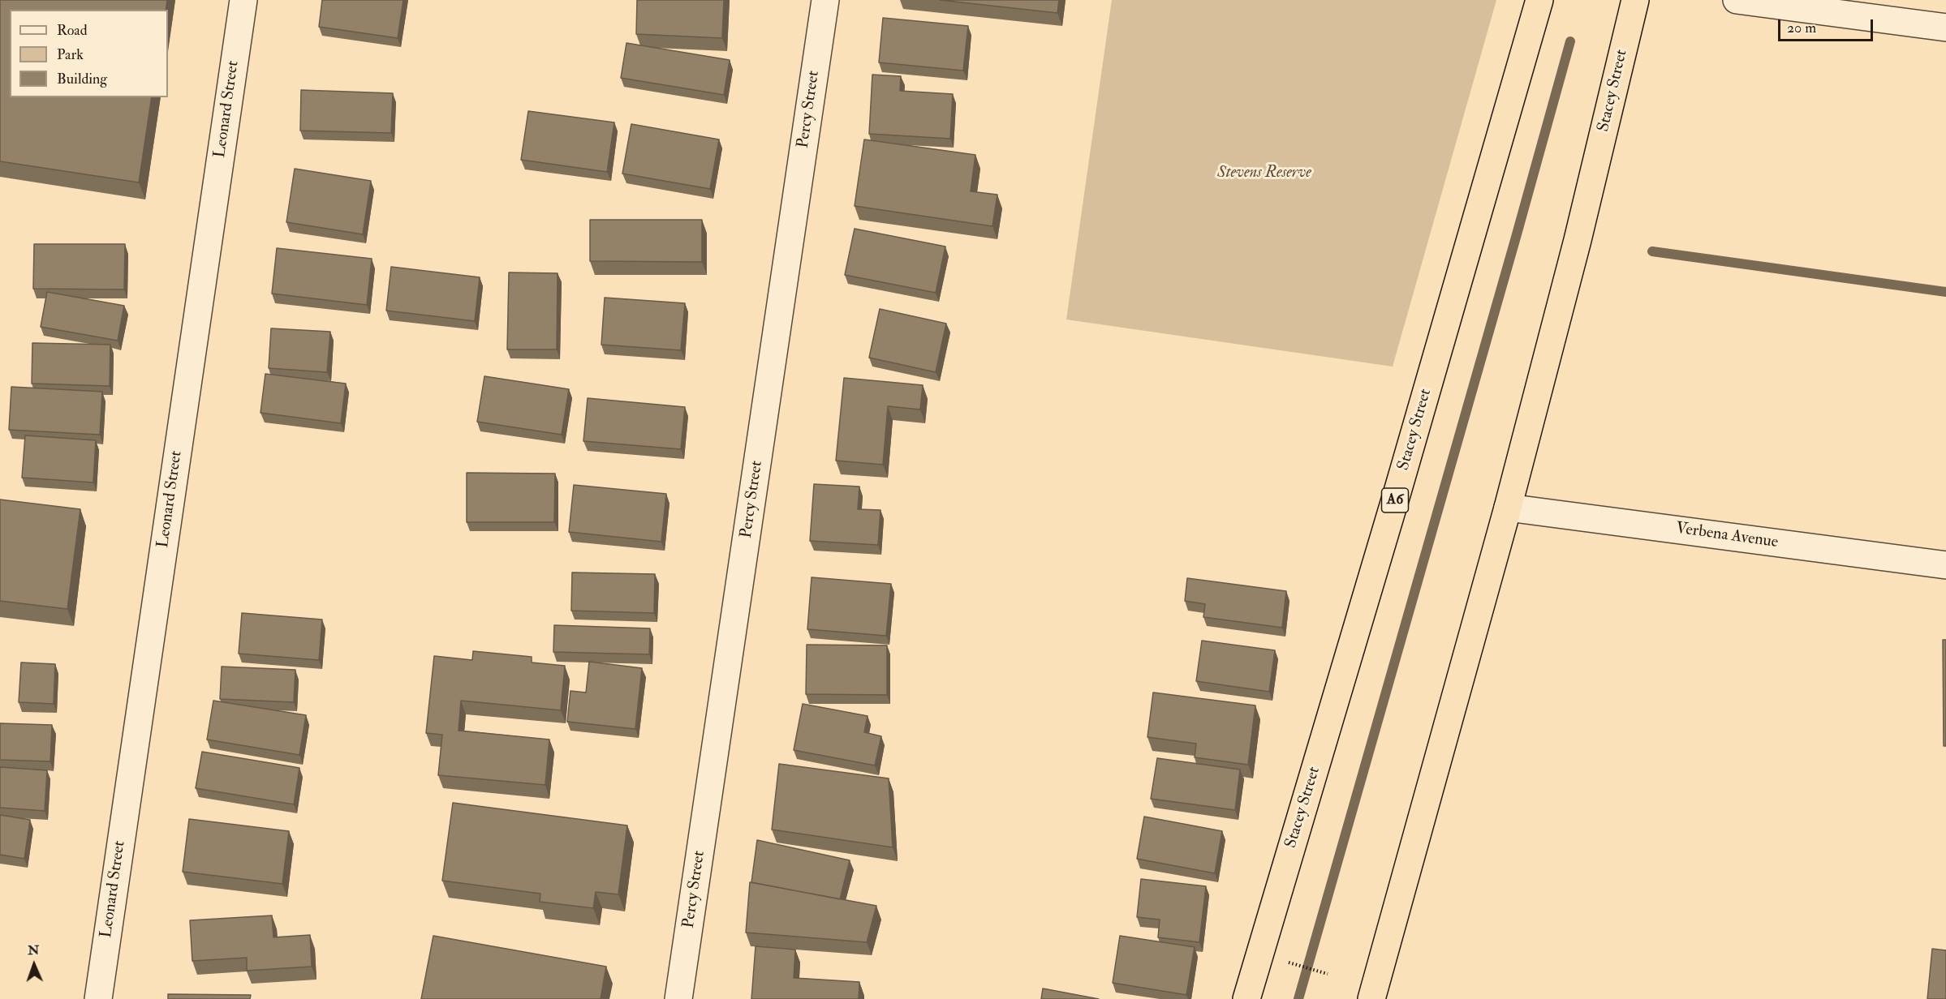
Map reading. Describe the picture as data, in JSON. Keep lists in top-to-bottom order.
{
  "streets": {
    "highway": ["Stacey Street", "A6"],
    "street": ["Leonard Street", "Percy Street", "Verbena Avenue"]
  },
  "crossings": [
    ["Stacey Street", "Verbena Avenue"]
  ],
  "parks": ["Stevens Reserve"],
  "legend": ["Road", "Park", "Building"],
  "scale_bar": "20 m",
  "north": "top"
}
